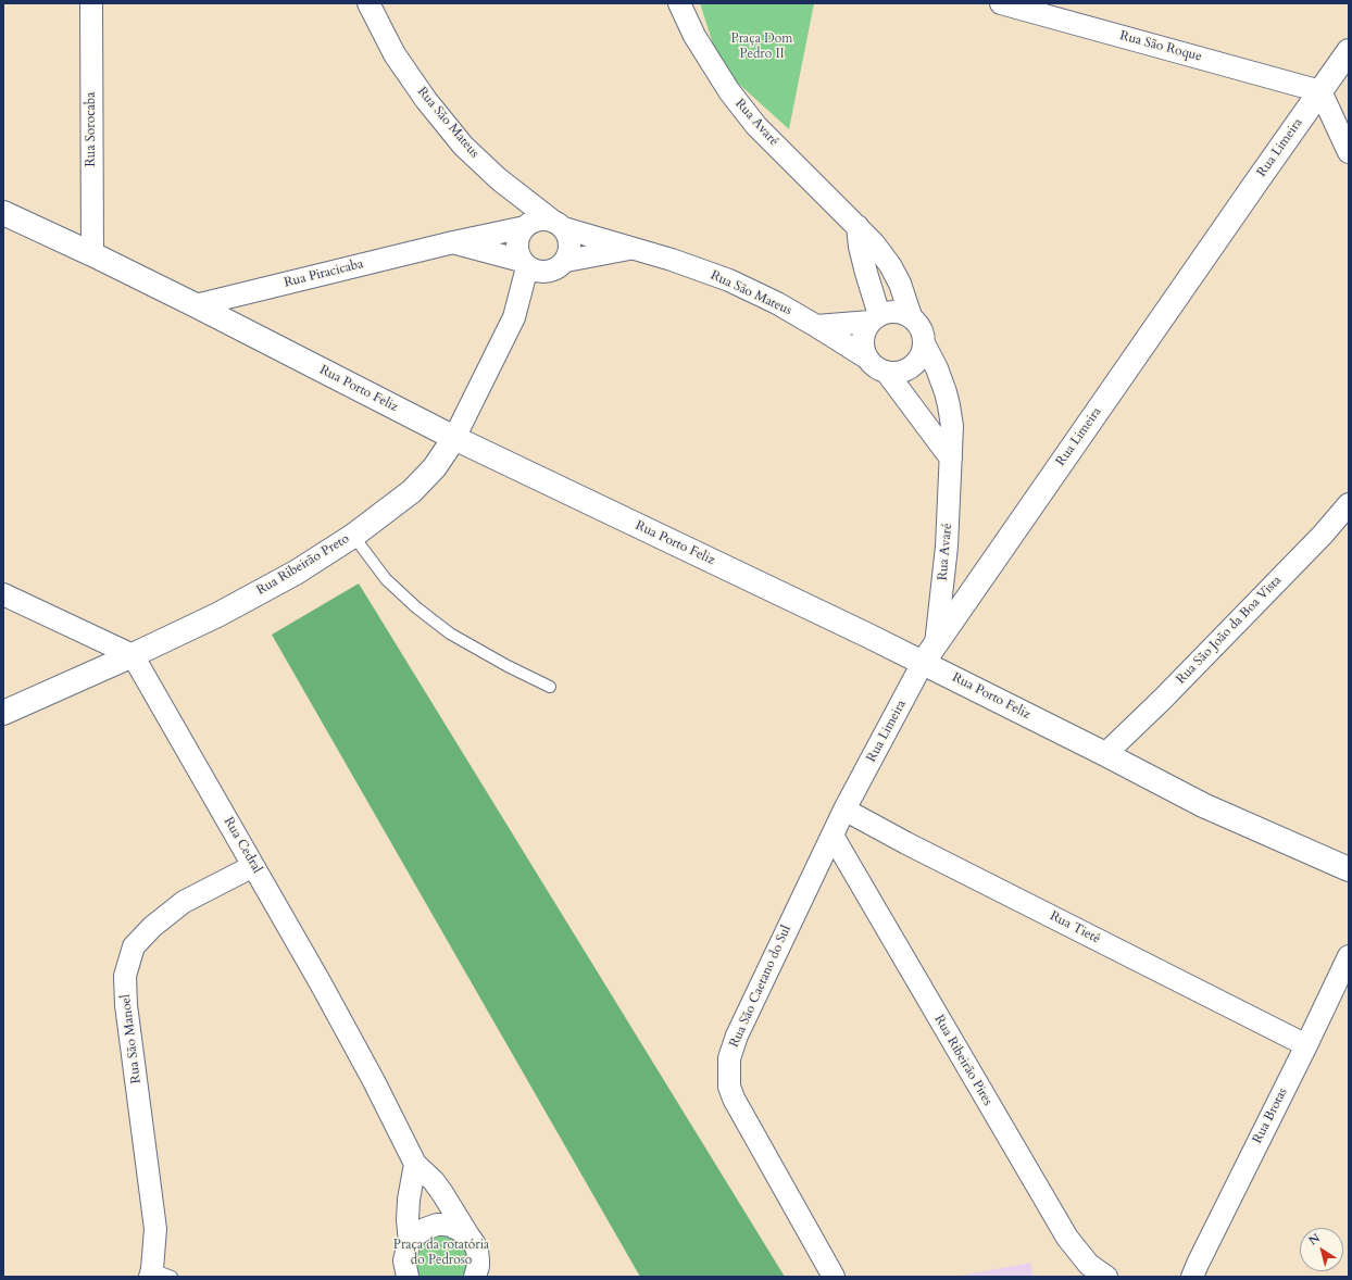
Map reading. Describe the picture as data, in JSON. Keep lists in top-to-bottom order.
{
  "streets": {
    "main road": ["Rua Limeira", "Rua Porto Feliz", "Rua Ribeirão Preto"],
    "street": [
      "Rua São Roque",
      "Rua São Mateus",
      "Rua Avaré",
      "Rua Sorocaba",
      "Rua Piracicaba",
      "Rua São João da Boa Vista",
      "Rua Cedral",
      "Rua Tietê",
      "Rua São Caetano do Sul",
      "Rua São Manoel",
      "Rua Ribeirão Pires",
      "Rua Brotas"
    ]
  },
  "crossings": [
    ["Rua São Roque", "Rua Limeira"],
    ["Rua São Mateus", "Rua Avaré"],
    ["Rua São Mateus", "Rua Piracicaba"],
    ["Rua São Mateus", "Rua Ribeirão Preto"],
    ["Rua Avaré", "Rua Limeira"],
    ["Rua Avaré", "Rua Porto Feliz"],
    ["Rua Sorocaba", "Rua Porto Feliz"],
    ["Rua Limeira", "Rua Porto Feliz"],
    ["Rua Limeira", "Rua Tietê"],
    ["Rua Limeira", "Rua São Caetano do Sul"],
    ["Rua Limeira", "Rua Ribeirão Pires"],
    ["Rua Piracicaba", "Rua Porto Feliz"],
    ["Rua Piracicaba", "Rua Ribeirão Preto"],
    ["Rua Porto Feliz", "Rua Ribeirão Preto"],
    ["Rua Porto Feliz", "Rua São João da Boa Vista"],
    ["Rua Ribeirão Preto", "Rua Cedral"],
    ["Rua Cedral", "Rua São Manoel"],
    ["Rua Tietê", "Rua Brotas"],
    ["Rua São Caetano do Sul", "Rua Ribeirão Pires"]
  ],
  "parks": ["Praça Dom Pedro II", "Praça da rotatória do Pedroso"],
  "north": "top left"
}
